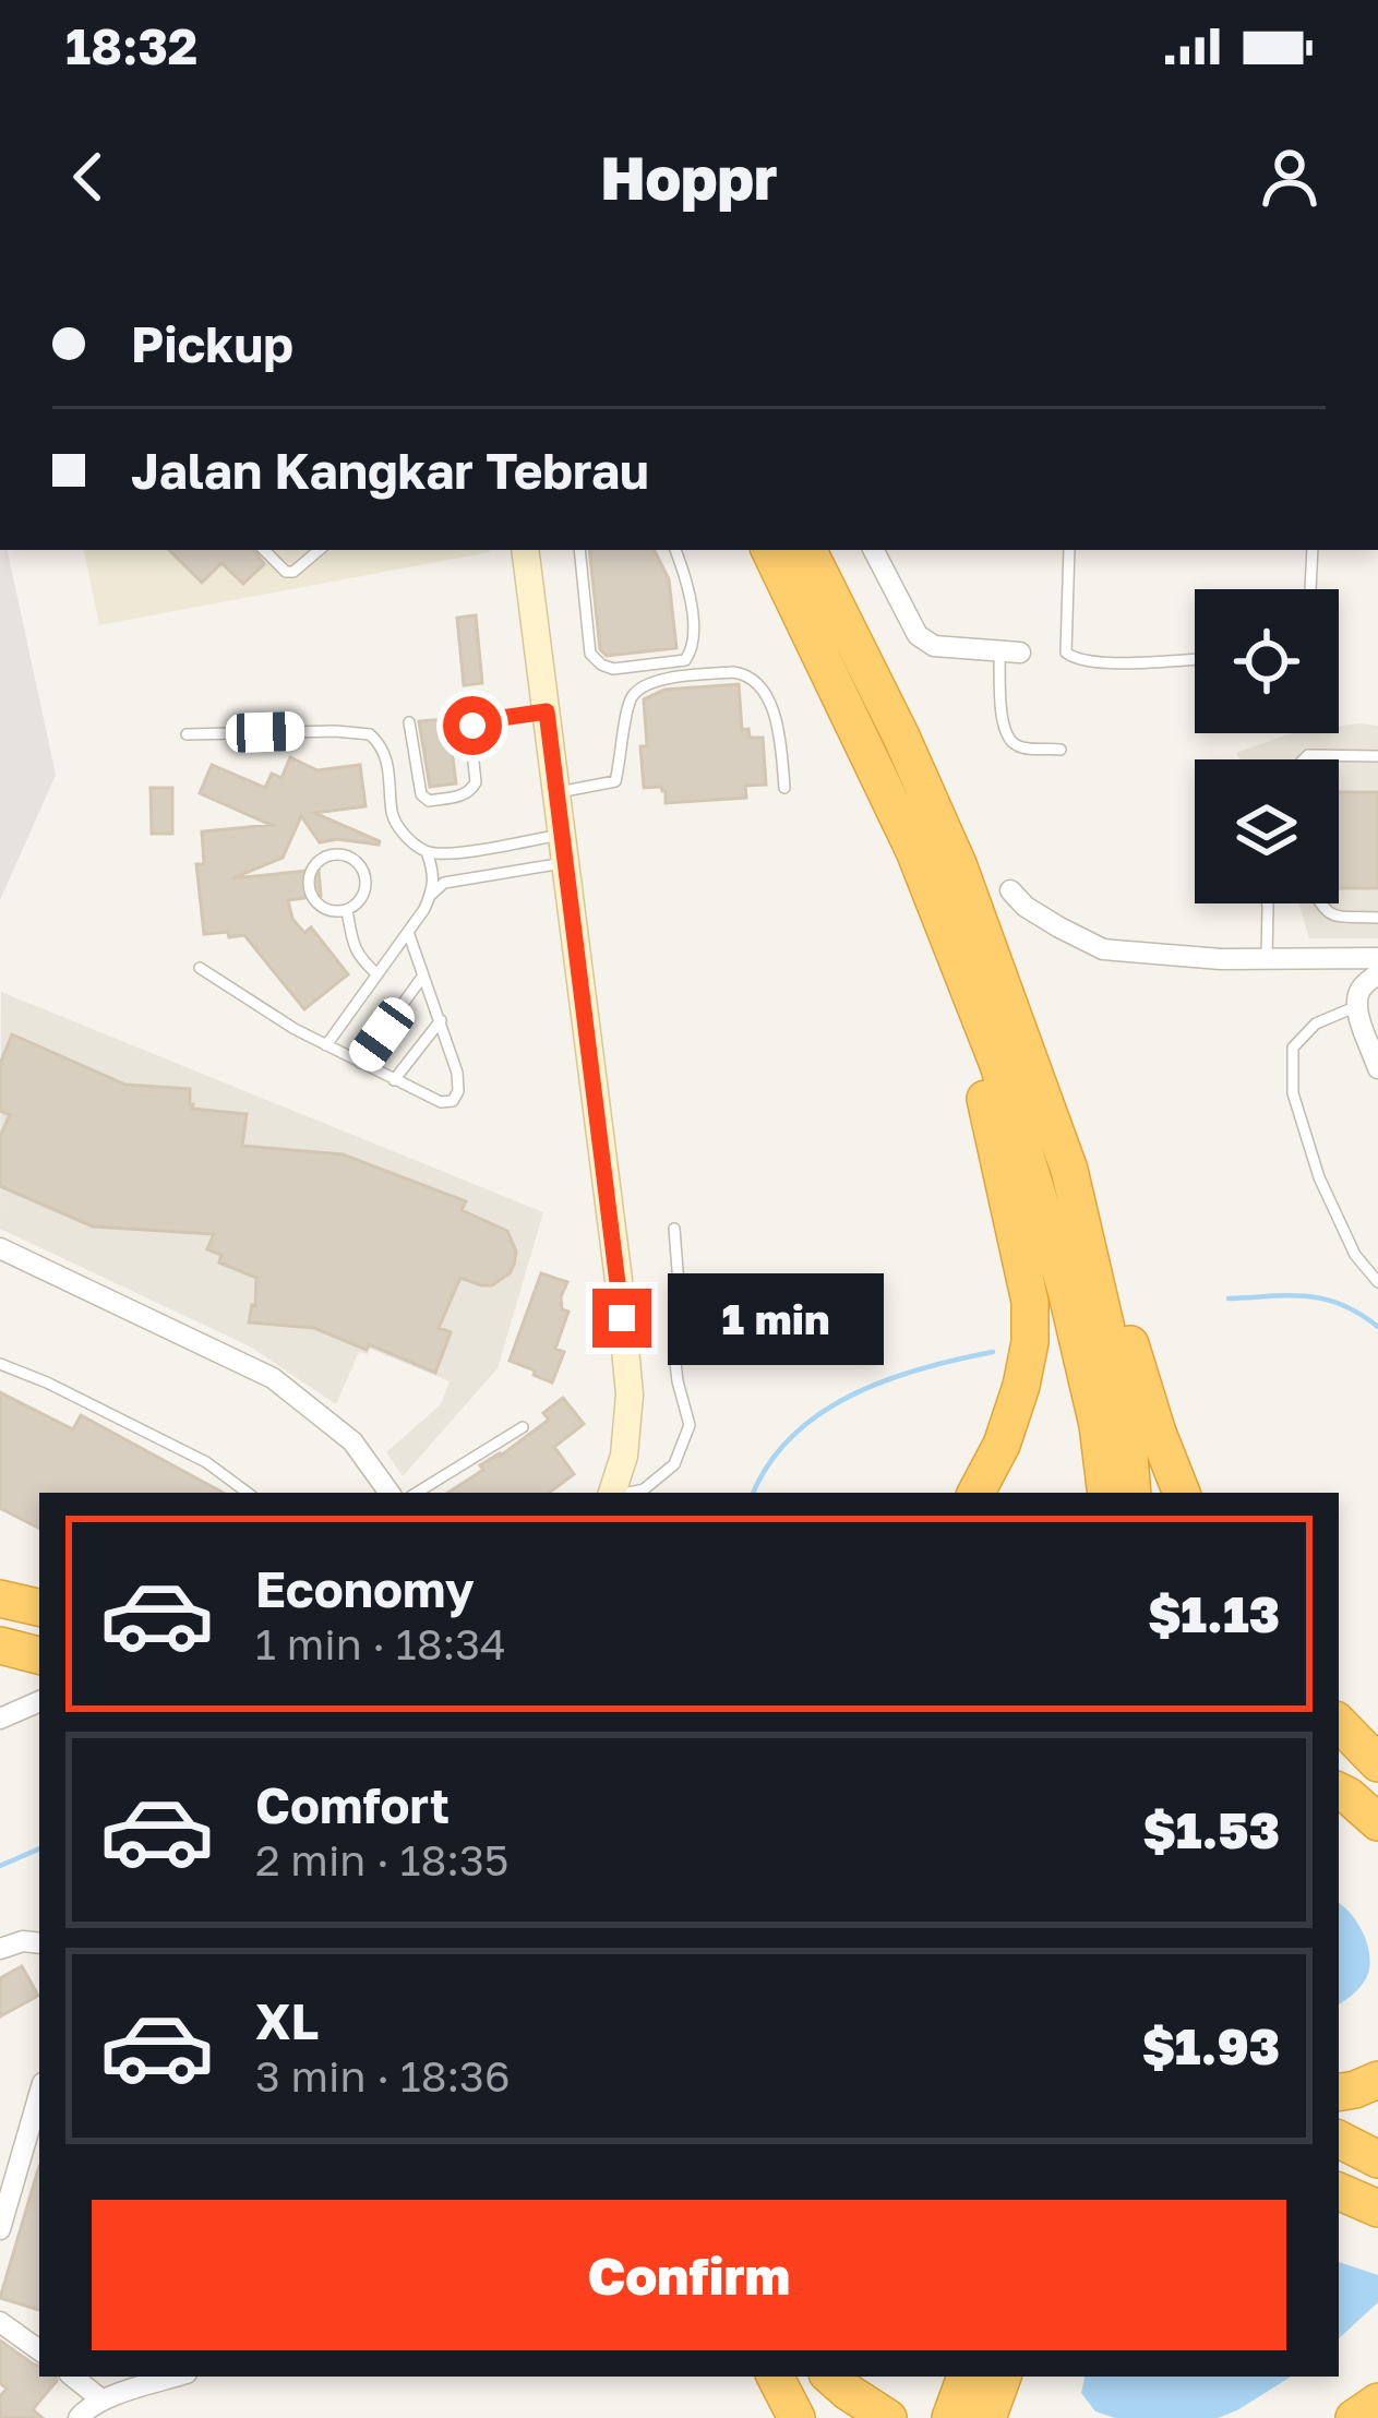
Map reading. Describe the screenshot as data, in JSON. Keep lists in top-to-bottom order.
{
  "page": {
    "status": "18:32",
    "header": "Hoppr",
    "banner": ["Pickup", "Jalan Kangkar Tebrau"],
    "bubble": "1 min",
    "list": [
      {
        "name": "Economy",
        "note": "1 min · 18:34",
        "value": "$1.13"
      },
      {
        "name": "Comfort",
        "note": "2 min · 18:35",
        "value": "$1.53"
      },
      {
        "name": "XL",
        "note": "3 min · 18:36",
        "value": "$1.93"
      }
    ],
    "buttons": "Confirm"
  }
}
